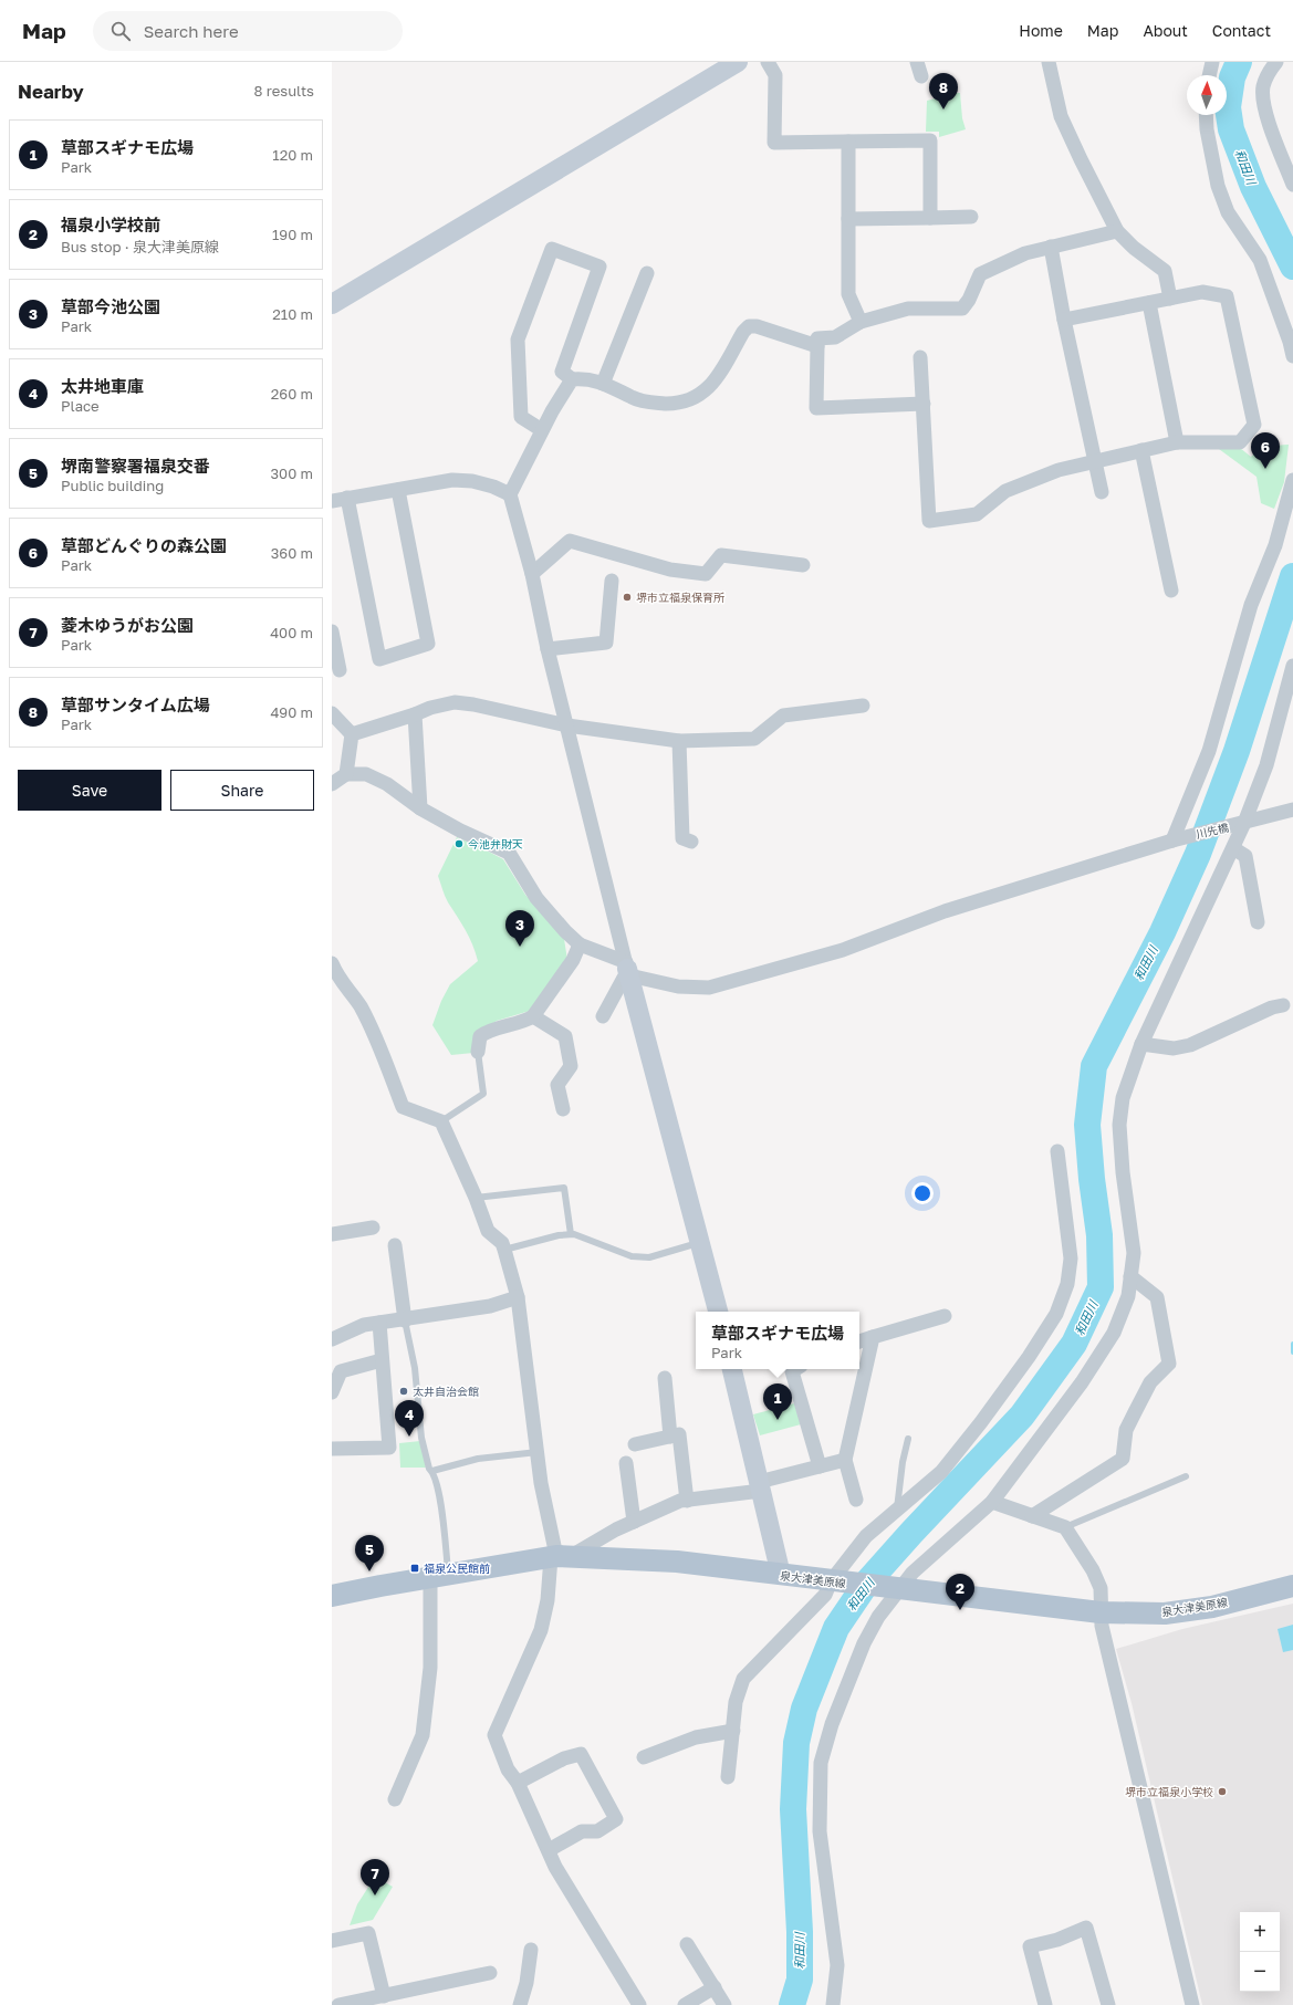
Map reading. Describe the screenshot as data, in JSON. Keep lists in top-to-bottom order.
{
  "streets": {
    "main road": ["泉大津美原線"],
    "street": ["川先橋"]
  },
  "water": ["和田川"],
  "places": {
    "other": [
      "堺市立福泉保育所",
      "今池弁財天",
      "太井自治会館",
      "堺市立福泉小学校"
    ],
    "transit": ["福泉公民館前"]
  },
  "north": "top",
  "page": {
    "header": "Map",
    "search": "Search here",
    "nav": [
      "Home",
      "Map",
      "About",
      "Contact"
    ],
    "heading": ["Nearby", "8 results"],
    "pins": [
      "8",
      "6",
      "3",
      "1",
      "4",
      "5",
      "2",
      "7"
    ],
    "list": [
      {
        "mark": "1",
        "name": "草部スギナモ広場",
        "note": "Park",
        "value": "120 m"
      },
      {
        "mark": "2",
        "name": "福泉小学校前",
        "note": "Bus stop · 泉大津美原線",
        "value": "190 m"
      },
      {
        "mark": "3",
        "name": "草部今池公園",
        "note": "Park",
        "value": "210 m"
      },
      {
        "mark": "4",
        "name": "太井地車庫",
        "note": "Place",
        "value": "260 m"
      },
      {
        "mark": "5",
        "name": "堺南警察署福泉交番",
        "note": "Public building",
        "value": "300 m"
      },
      {
        "mark": "6",
        "name": "草部どんぐりの森公園",
        "note": "Park",
        "value": "360 m"
      },
      {
        "mark": "7",
        "name": "菱木ゆうがお公園",
        "note": "Park",
        "value": "400 m"
      },
      {
        "mark": "8",
        "name": "草部サンタイム広場",
        "note": "Park",
        "value": "490 m"
      }
    ],
    "buttons": ["Save", "Share"],
    "popup": ["草部スギナモ広場", "Park"],
    "map_buttons": ["+", "−"]
  }
}
